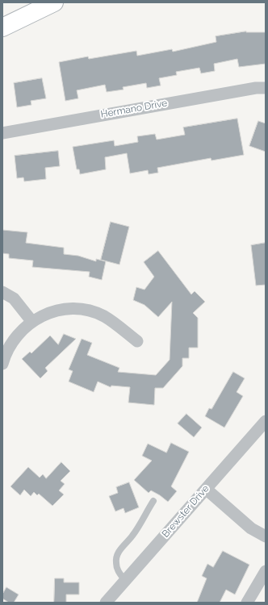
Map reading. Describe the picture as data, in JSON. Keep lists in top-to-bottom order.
{
  "streets": {
    "street": ["Hermano Drive", "Brewster Drive"]
  }
}
